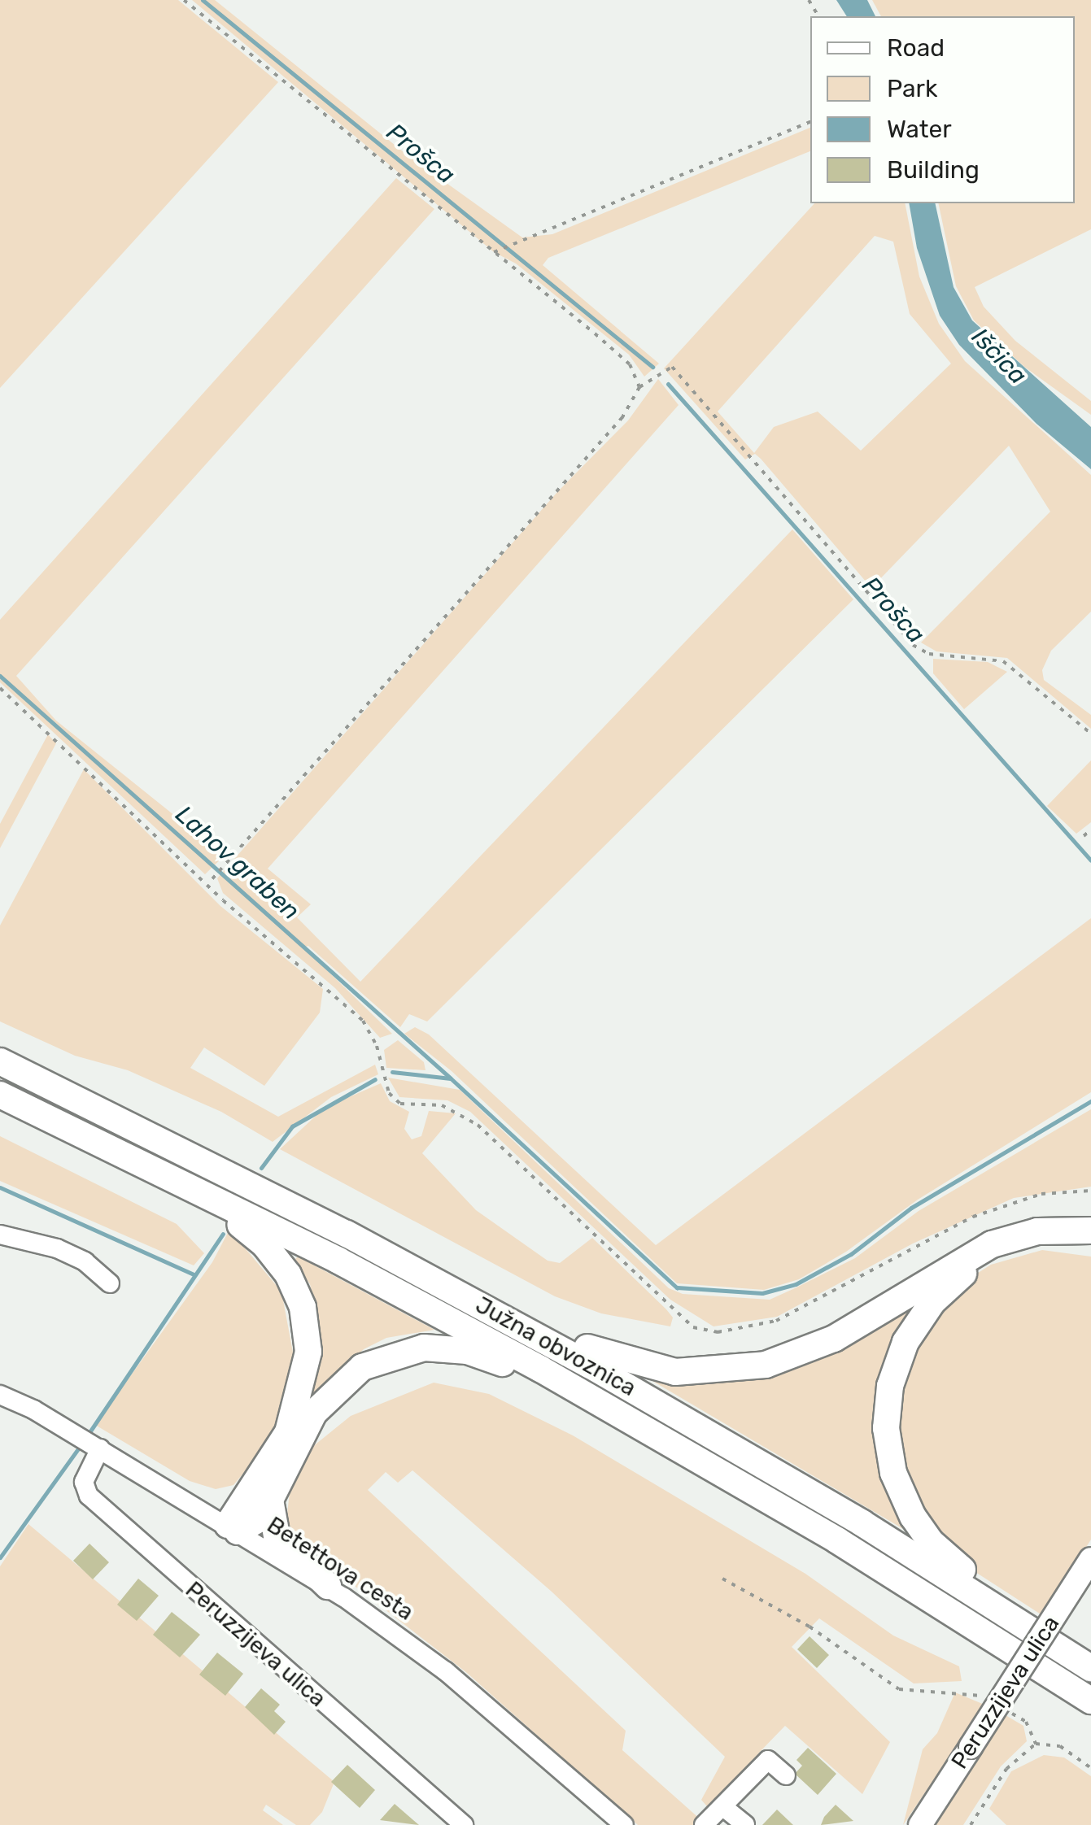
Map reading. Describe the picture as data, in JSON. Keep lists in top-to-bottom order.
{
  "streets": {
    "highway": ["Južna obvoznica"],
    "main road": ["Peruzzijeva ulica"],
    "street": ["Betettova cesta"]
  },
  "crossings": [
    ["Betettova cesta", "Peruzzijeva ulica"]
  ],
  "water": ["Prošca", "Iščica", "Lahov graben"],
  "legend": [
    "Road",
    "Park",
    "Water",
    "Building"
  ]
}
